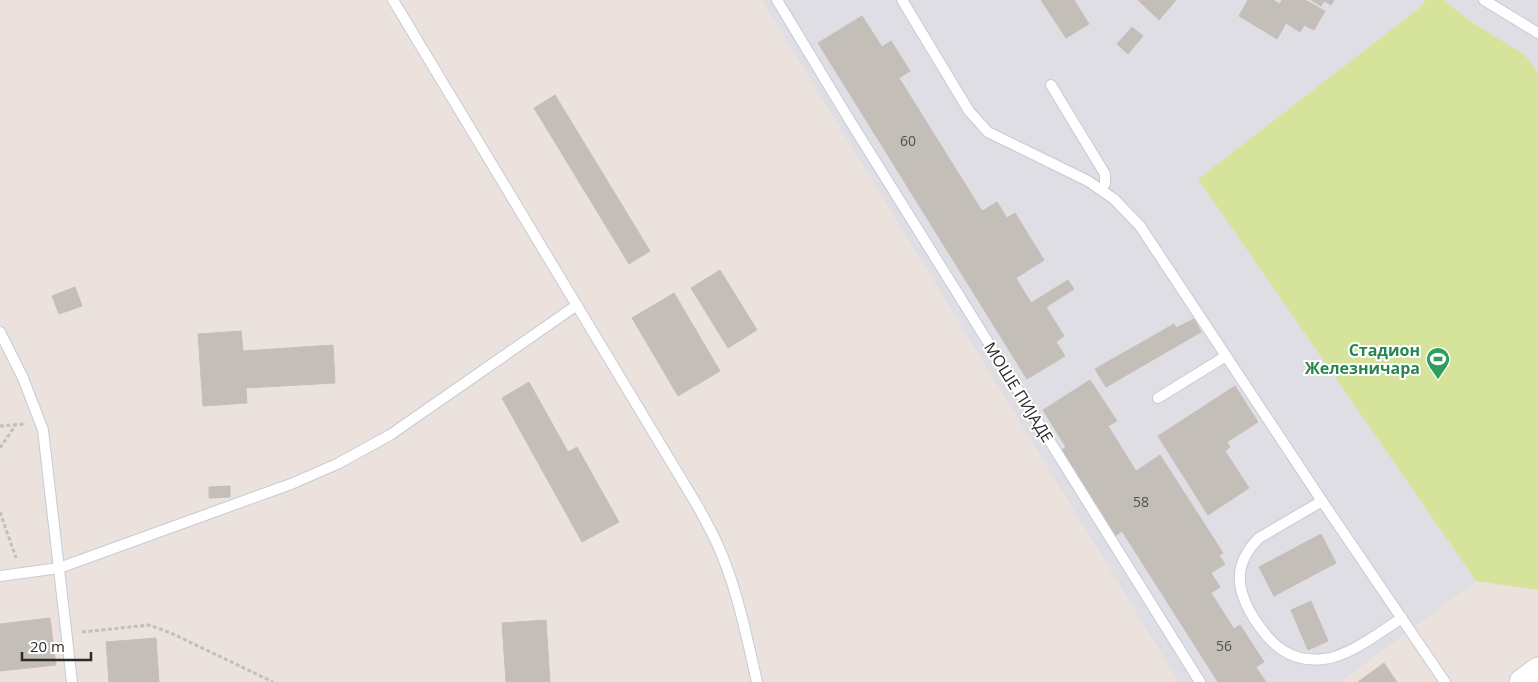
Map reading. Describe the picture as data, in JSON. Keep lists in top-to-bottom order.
{
  "streets": {
    "lane": ["МОШЕ ПИЈАДЕ"]
  },
  "places": {
    "sports": ["Стадион Железничара"]
  },
  "house_numbers": ["60", "58", "56"],
  "scale_bar": "20 m"
}
